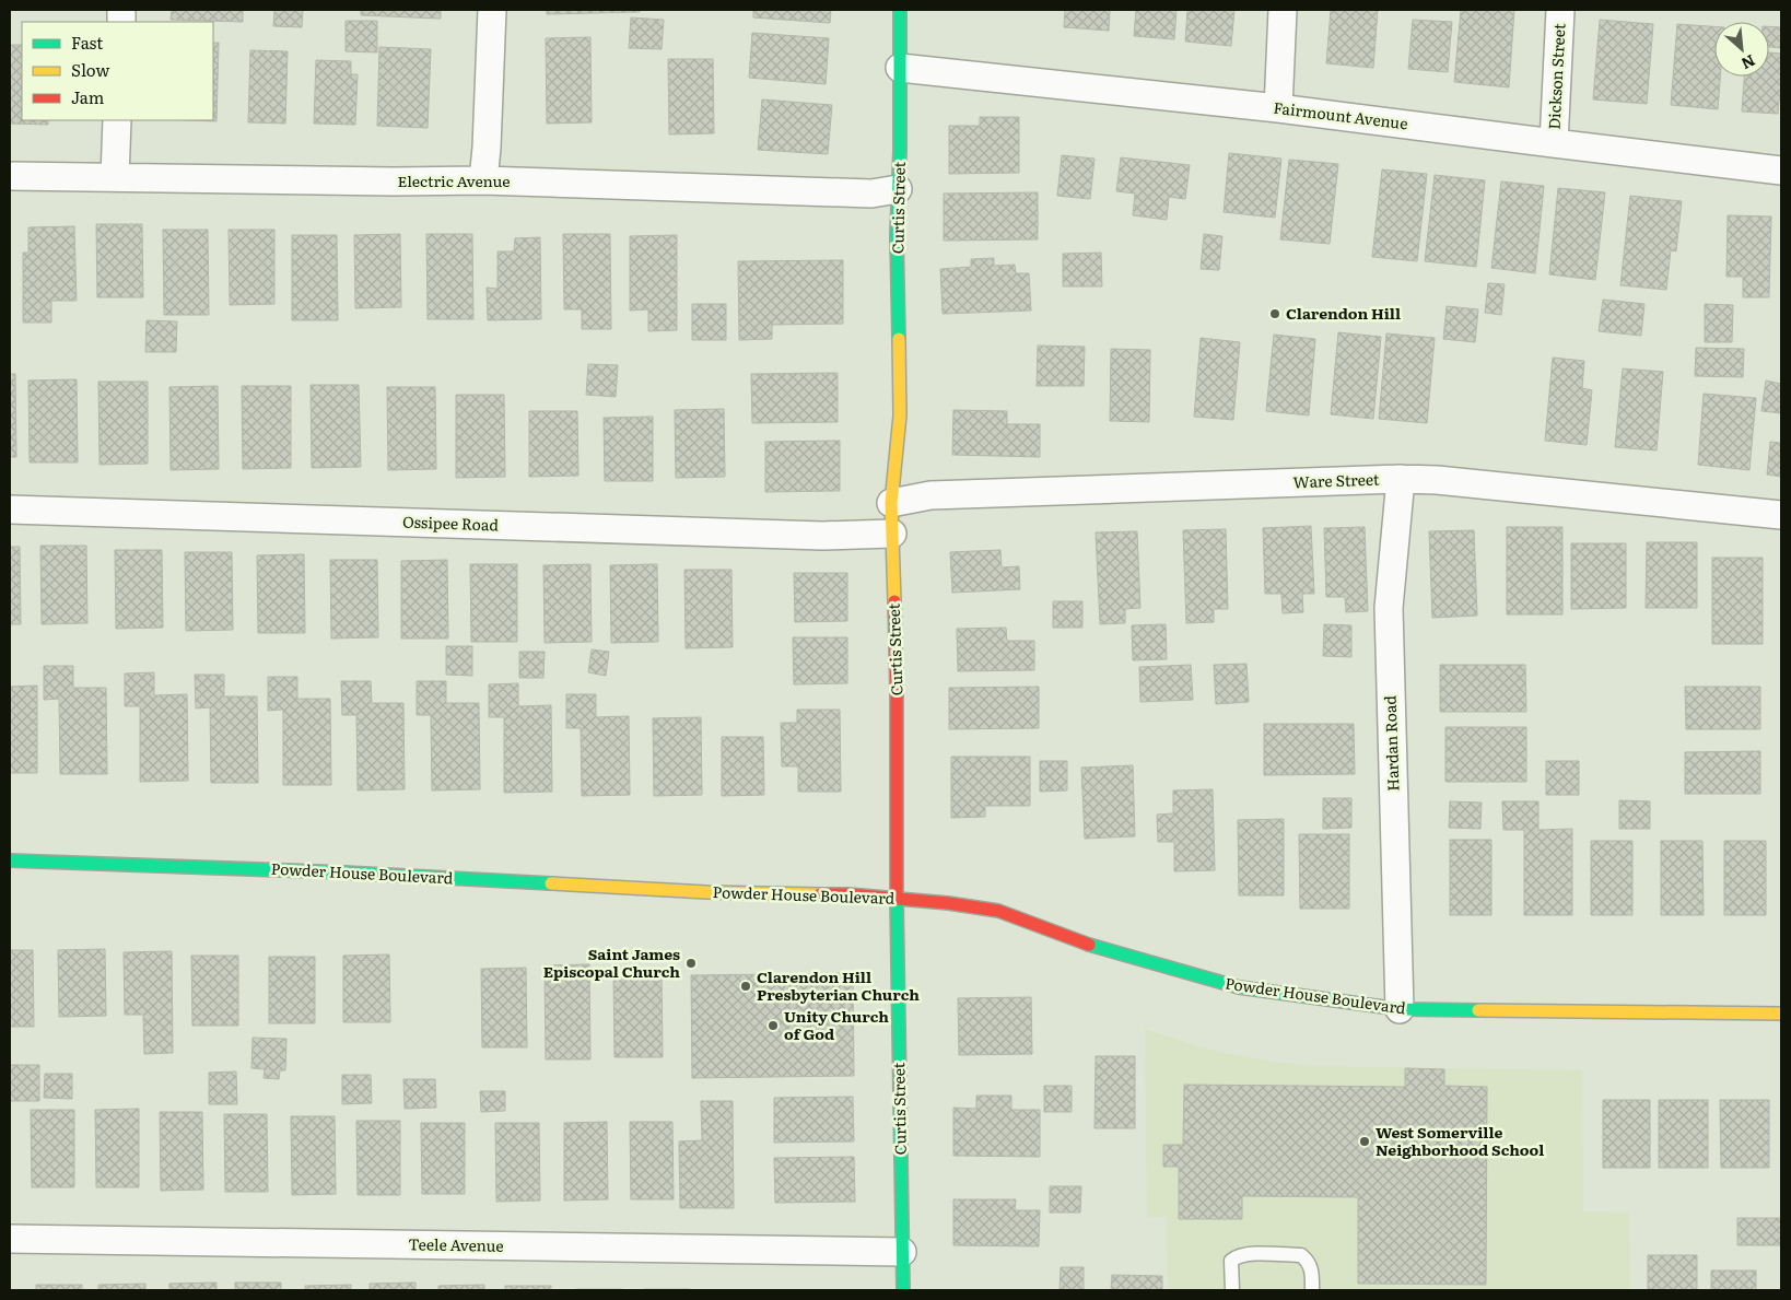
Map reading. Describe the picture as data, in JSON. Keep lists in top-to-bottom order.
{
  "streets": {
    "main road": ["Curtis Street", "Powder House Boulevard"],
    "street": [
      "Dickson Street",
      "Fairmount Avenue",
      "Electric Avenue",
      "Ware Street",
      "Ossipee Road",
      "Hardan Road",
      "Teele Avenue"
    ]
  },
  "crossings": [
    ["Dickson Street", "Fairmount Avenue"],
    ["Fairmount Avenue", "Curtis Street"],
    ["Electric Avenue", "Curtis Street"],
    ["Curtis Street", "Ware Street"],
    ["Curtis Street", "Ossipee Road"],
    ["Curtis Street", "Powder House Boulevard"],
    ["Curtis Street", "Teele Avenue"],
    ["Ware Street", "Hardan Road"],
    ["Hardan Road", "Powder House Boulevard"]
  ],
  "places": [
    "Clarendon Hill",
    "Saint James Episcopal Church",
    "Clarendon Hill Presbyterian Church",
    "Unity Church of God",
    "West Somerville Neighborhood School"
  ],
  "legend": ["Fast", "Slow", "Jam"],
  "north": "bottom right"
}
